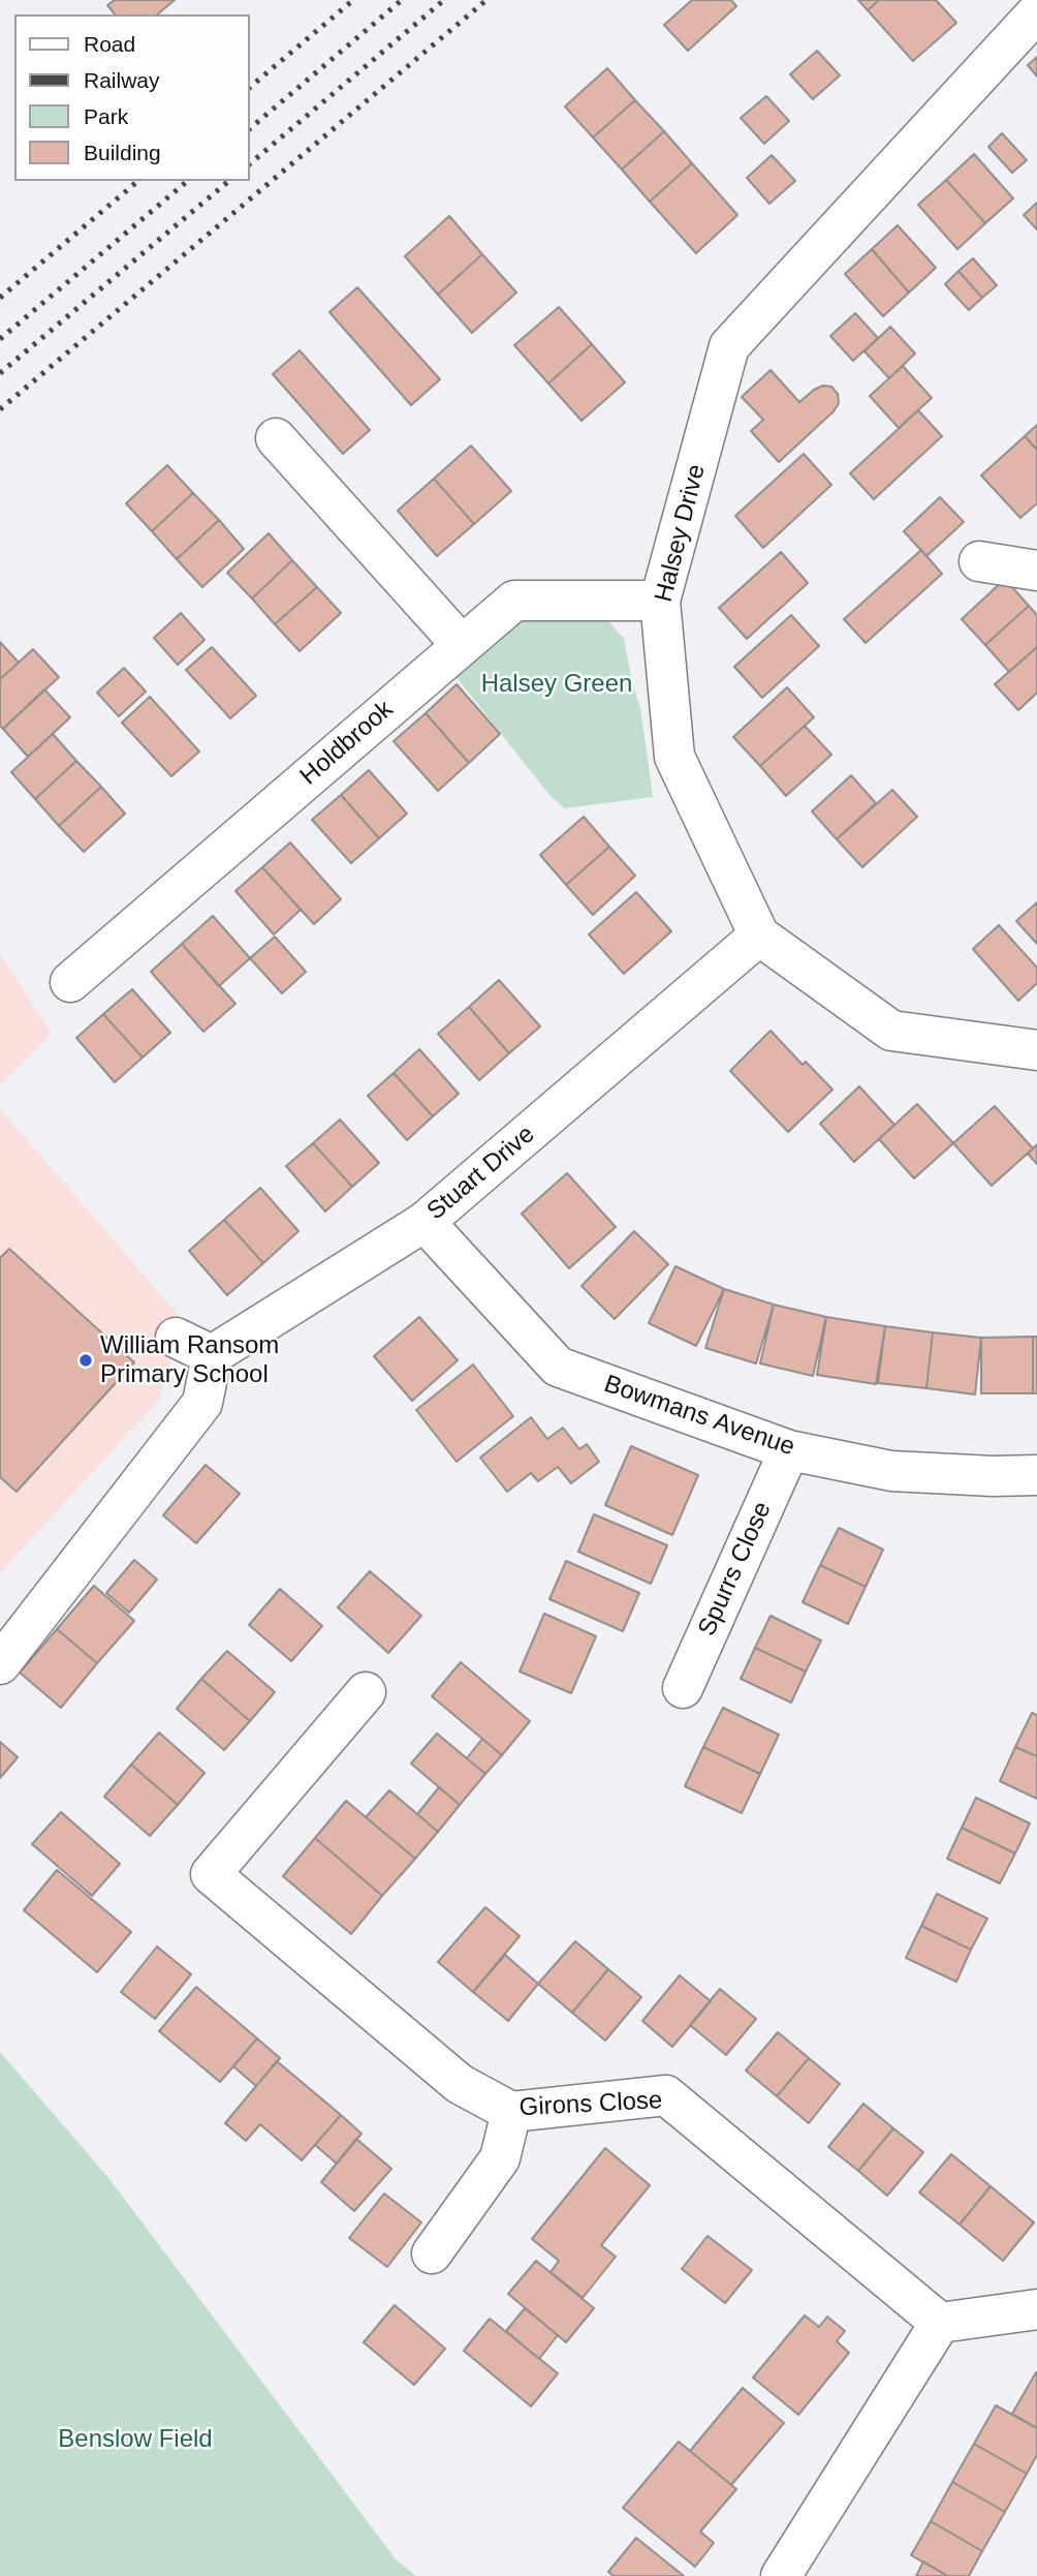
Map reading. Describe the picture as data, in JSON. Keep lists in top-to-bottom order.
{
  "streets": {
    "street": [
      "Halsey Drive",
      "Holdbrook",
      "Stuart Drive",
      "Bowmans Avenue",
      "Spurrs Close",
      "Girons Close"
    ]
  },
  "crossings": [
    ["Halsey Drive", "Holdbrook"],
    ["Halsey Drive", "Stuart Drive"],
    ["Stuart Drive", "Bowmans Avenue"],
    ["Bowmans Avenue", "Spurrs Close"]
  ],
  "parks": ["Halsey Green", "Benslow Field"],
  "places": ["William Ransom Primary School"],
  "legend": [
    "Road",
    "Railway",
    "Park",
    "Building"
  ]
}
